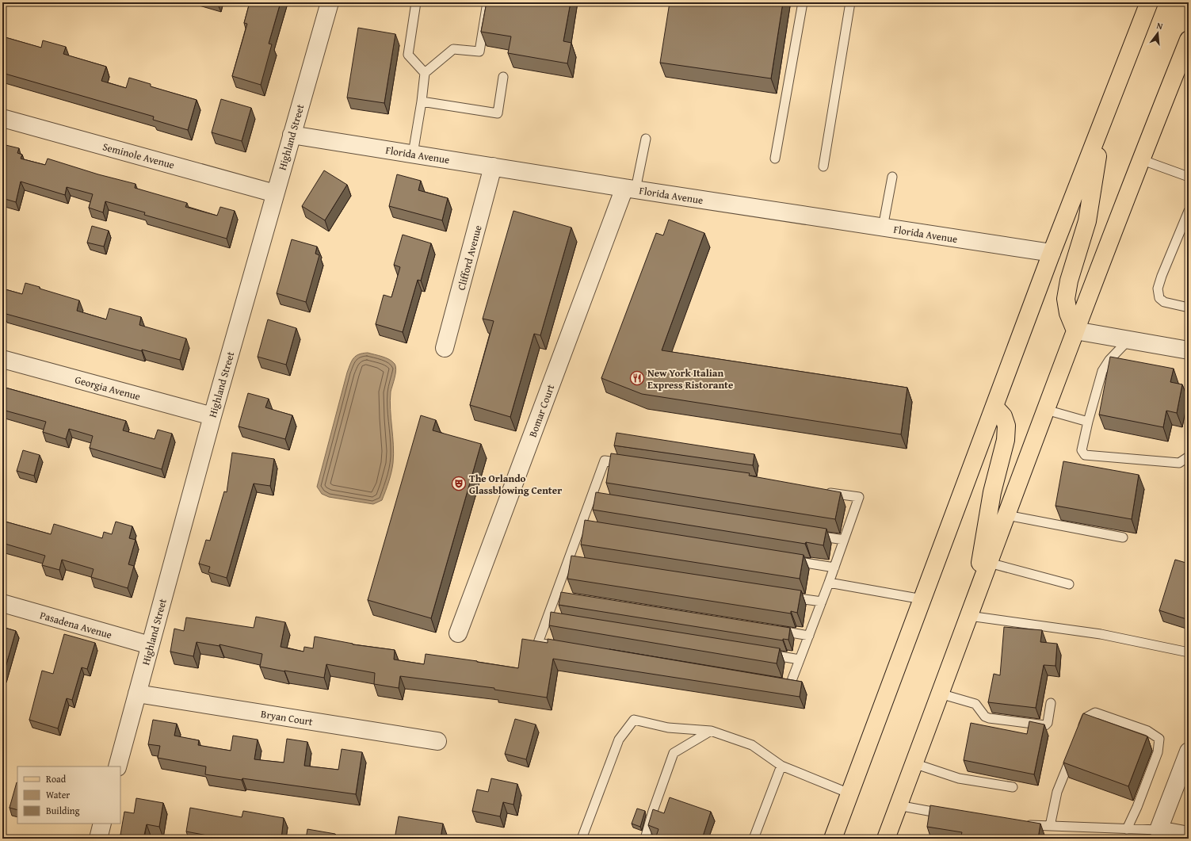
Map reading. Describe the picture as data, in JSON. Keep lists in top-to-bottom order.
{
  "streets": {
    "street": [
      "Highland Street",
      "Florida Avenue",
      "Seminole Avenue",
      "Clifford Avenue",
      "Georgia Avenue",
      "Bomar Court",
      "Pasadena Avenue",
      "Bryan Court"
    ]
  },
  "crossings": [
    ["Highland Street", "Florida Avenue"],
    ["Highland Street", "Seminole Avenue"],
    ["Highland Street", "Georgia Avenue"],
    ["Highland Street", "Pasadena Avenue"],
    ["Highland Street", "Bryan Court"],
    ["Florida Avenue", "Clifford Avenue"],
    ["Florida Avenue", "Bomar Court"]
  ],
  "places": {
    "restaurant": ["New York Italian Express Ristorante"],
    "theatre": ["The Orlando Glassblowing Center"]
  },
  "legend": ["Road", "Water", "Building"],
  "north": "top"
}
